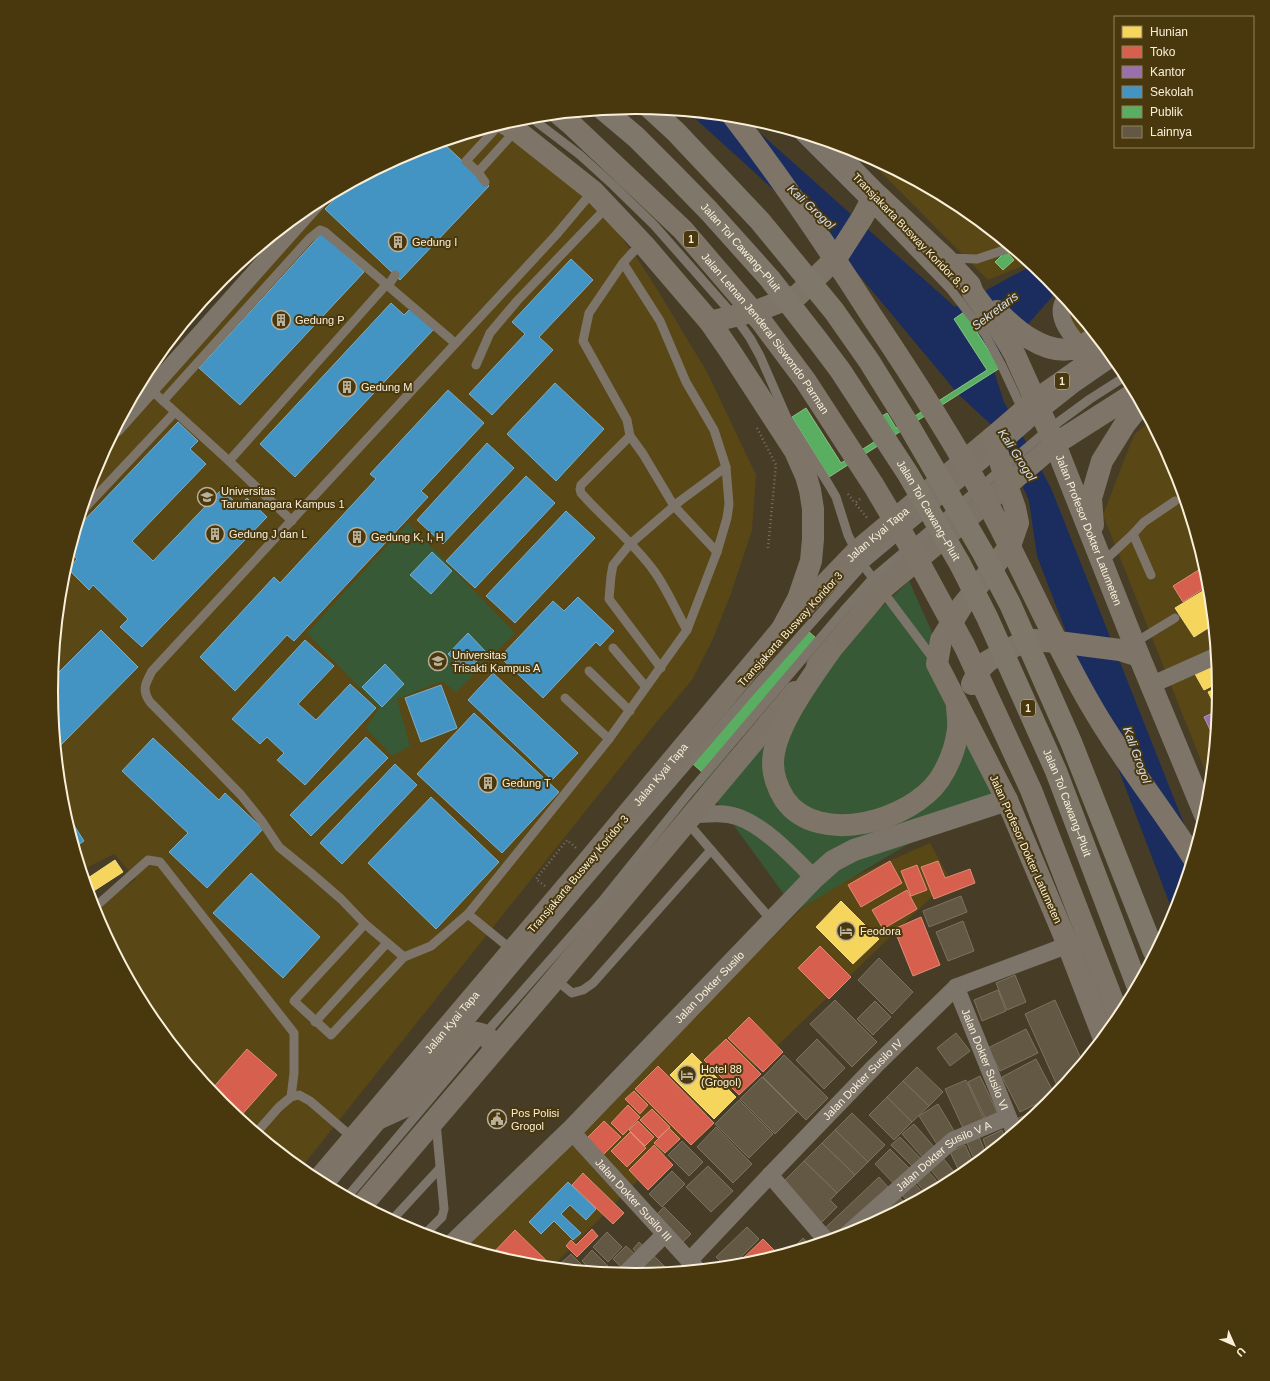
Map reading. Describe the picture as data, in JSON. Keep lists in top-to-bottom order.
{
  "streets": {
    "highway": [
      "1",
      "Jalan Tol Cawang–Pluit",
      "Jalan Letnan Jenderal Siswondo Parman",
      "Jalan Profesor Dokter Latumeten",
      "Jalan Kyai Tapa"
    ],
    "street": [
      "Jalan Dokter Susilo",
      "Jalan Dokter Susilo VI",
      "Jalan Dokter Susilo IV",
      "Jalan Dokter Susilo V A",
      "Jalan Dokter Susilo III"
    ],
    "lane": ["Transjakarta Busway Koridor 8, 9", "Transjakarta Busway Koridor 3"]
  },
  "crossings": [
    ["1", "Jalan Profesor Dokter Latumeten"],
    ["1", "Jalan Kyai Tapa"],
    ["Jalan Letnan Jenderal Siswondo Parman", "Jalan Profesor Dokter Latumeten"],
    ["Jalan Profesor Dokter Latumeten", "Jalan Kyai Tapa"],
    ["Jalan Profesor Dokter Latumeten", "Jalan Dokter Susilo"],
    ["Jalan Profesor Dokter Latumeten", "Jalan Dokter Susilo IV"],
    ["Jalan Kyai Tapa", "Transjakarta Busway Koridor 3"],
    ["Jalan Dokter Susilo", "Jalan Dokter Susilo III"],
    ["Jalan Dokter Susilo VI", "Jalan Dokter Susilo IV"],
    ["Jalan Dokter Susilo VI", "Jalan Dokter Susilo V A"],
    ["Jalan Dokter Susilo IV", "Jalan Dokter Susilo III"]
  ],
  "water": ["Kali Grogol", "Sekretaris"],
  "places": {
    "building": [
      "Gedung I",
      "Gedung P",
      "Gedung M",
      "Gedung J dan L",
      "Gedung K, I, H",
      "Gedung T"
    ],
    "school or university": ["Universitas Tarumanagara Kampus 1", "Universitas Trisakti Kampus A"],
    "hotel": ["Feodora", "Hotel 88 (Grogol)"],
    "public building": ["Pos Polisi Grogol"]
  },
  "legend": [
    "Hunian",
    "Toko",
    "Kantor",
    "Sekolah",
    "Publik",
    "Lainnya"
  ],
  "north": "bottom right"
}
